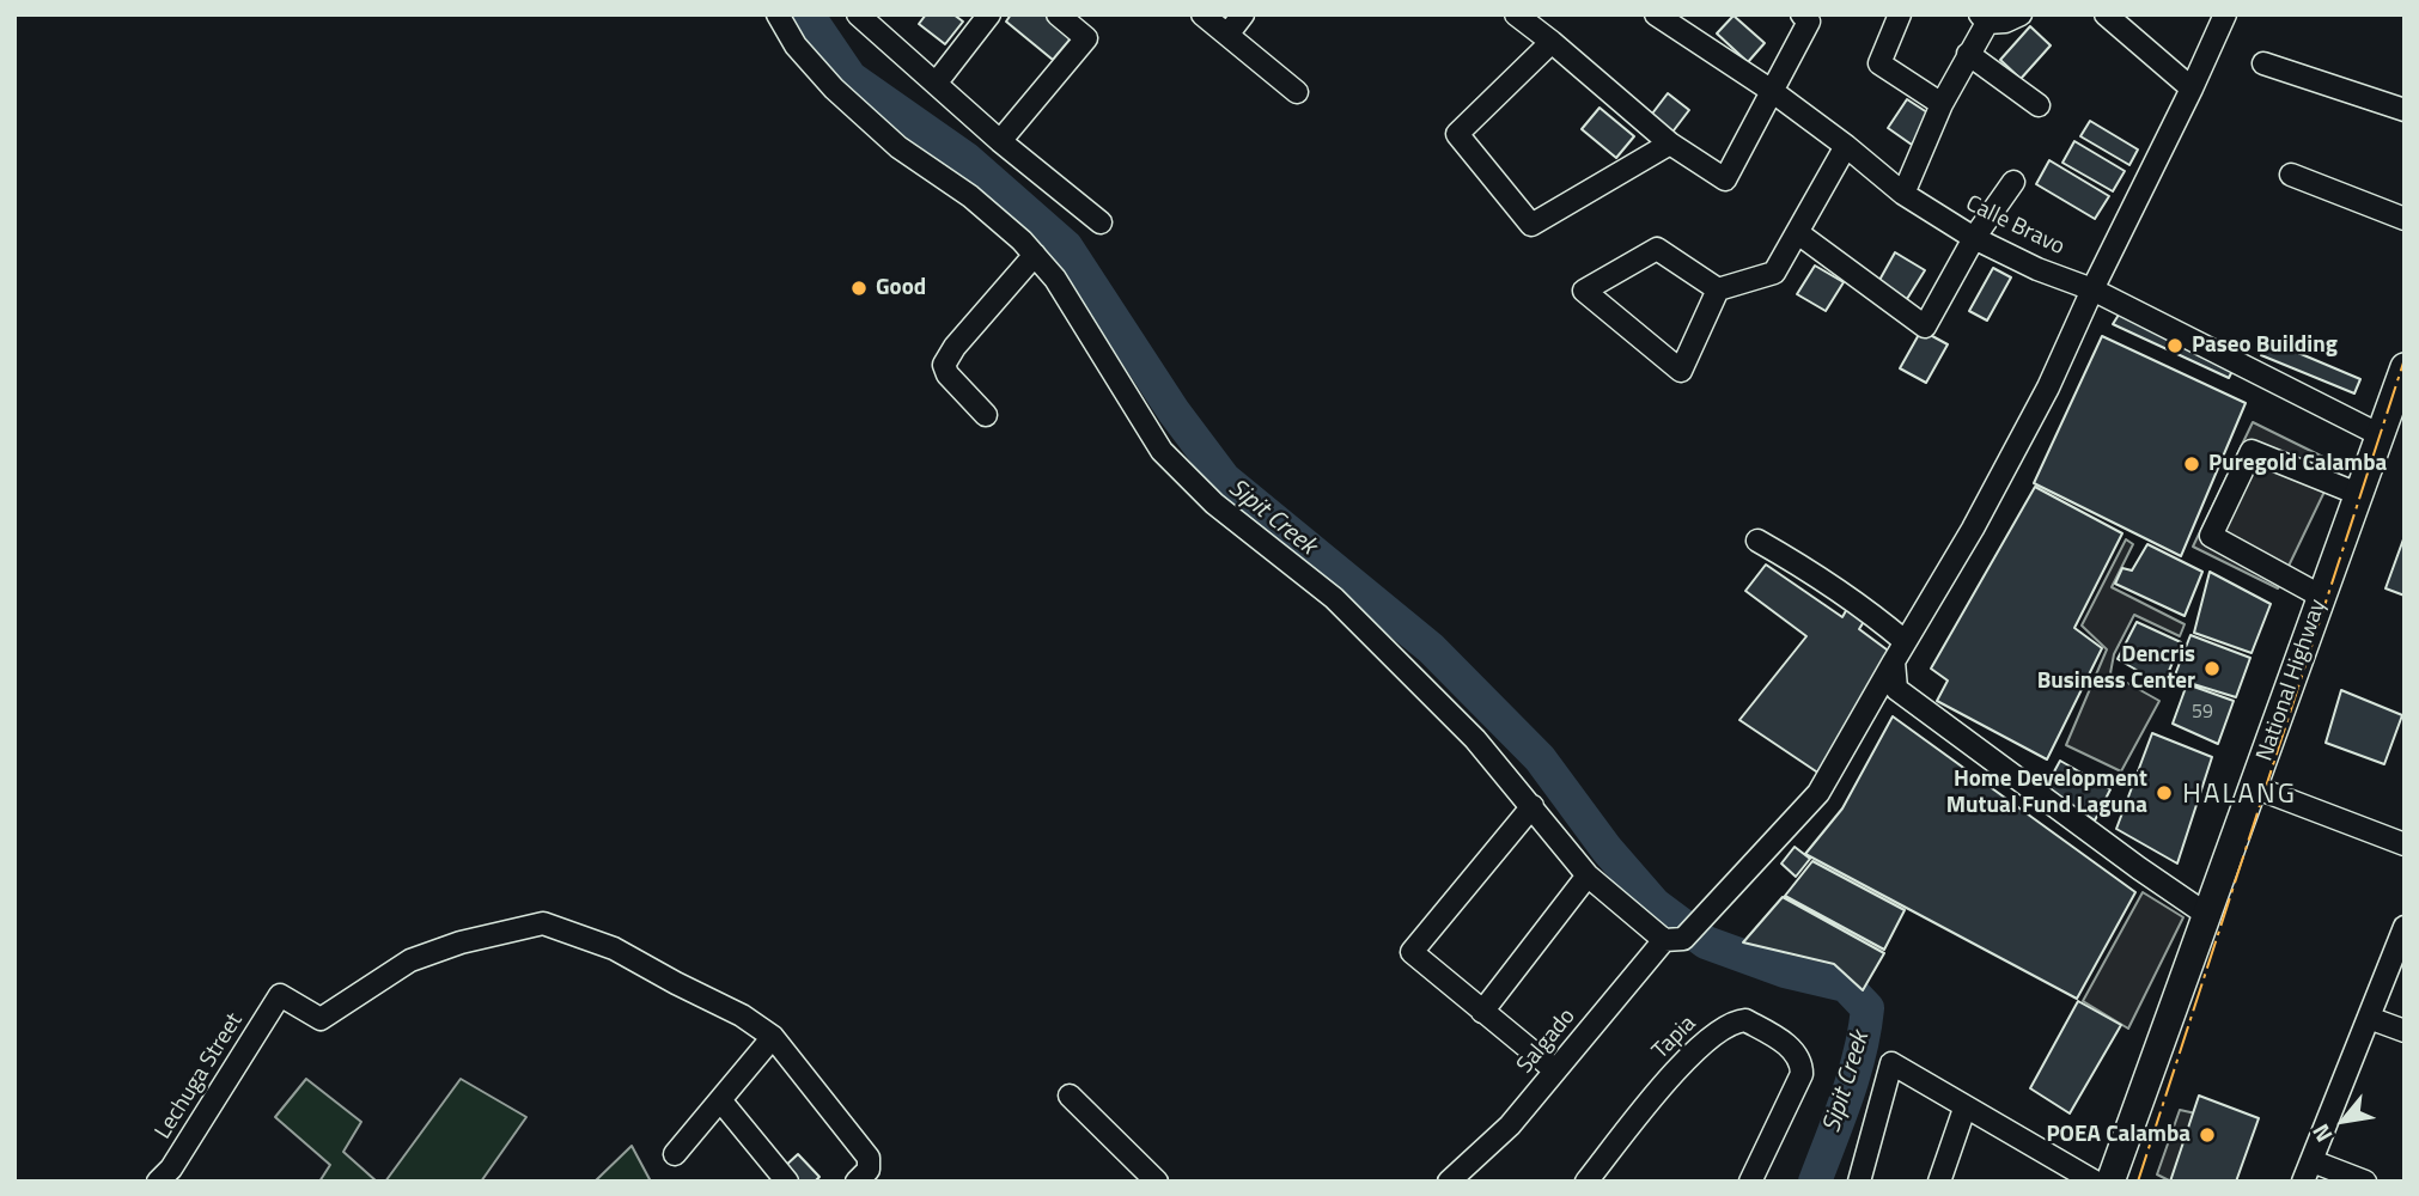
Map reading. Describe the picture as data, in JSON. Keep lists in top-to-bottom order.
{
  "streets": {
    "main road": ["National Highway"],
    "street": [
      "Calle Bravo",
      "Tapia",
      "Salgado",
      "Lechuga Street"
    ]
  },
  "crossings": [
    ["Calle Bravo", "National Highway"],
    ["Calle Bravo", "Salgado"]
  ],
  "districts": ["HALANG"],
  "water": ["Sipit Creek"],
  "places": [
    "Good",
    "Paseo Building",
    "Puregold Calamba",
    "Dencris Business Center",
    "Home Development Mutual Fund Laguna",
    "POEA Calamba"
  ],
  "house_numbers": ["59"],
  "north": "bottom left"
}
